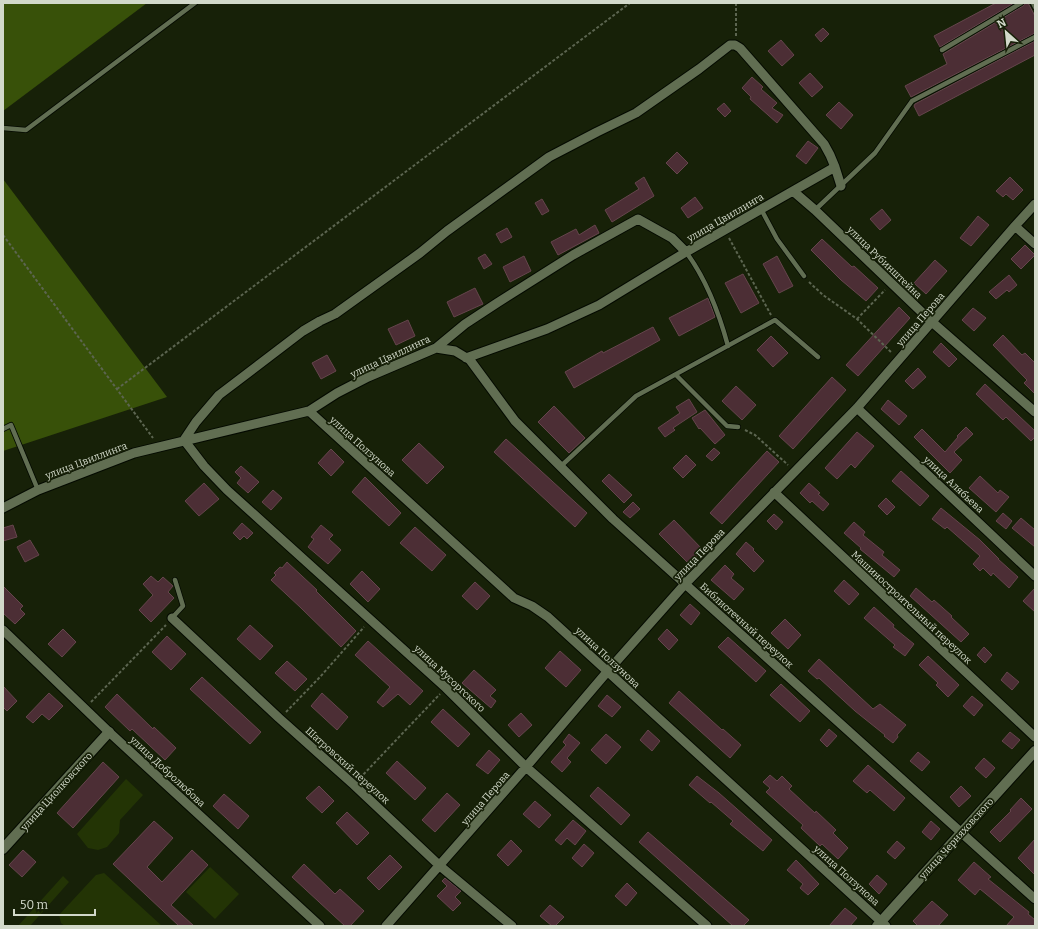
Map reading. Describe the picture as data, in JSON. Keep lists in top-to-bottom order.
{
  "streets": {
    "street": [
      "улица Цвиллинга",
      "улица Рубинштейна",
      "улица Перова",
      "улица Ползунова",
      "улица Алябьева",
      "Машиностроительный переулок",
      "Библиотечный переулок",
      "улица Мусоргского",
      "Шатровский переулок",
      "улица Добролюбова",
      "улица Циолковского",
      "улица Черняховского"
    ]
  },
  "crossings": [
    ["улица Цвиллинга", "улица Рубинштейна"],
    ["улица Цвиллинга", "улица Ползунова"],
    ["улица Цвиллинга", "Библиотечный переулок"],
    ["улица Цвиллинга", "улица Мусоргского"],
    ["улица Рубинштейна", "улица Перова"],
    ["улица Перова", "улица Ползунова"],
    ["улица Перова", "улица Алябьева"],
    ["улица Перова", "Машиностроительный переулок"],
    ["улица Перова", "Библиотечный переулок"],
    ["улица Перова", "улица Мусоргского"],
    ["улица Перова", "Шатровский переулок"],
    ["улица Ползунова", "улица Черняховского"],
    ["Библиотечный переулок", "улица Черняховского"],
    ["улица Добролюбова", "улица Циолковского"]
  ],
  "scale_bar": "50 m",
  "north": "top left"
}
